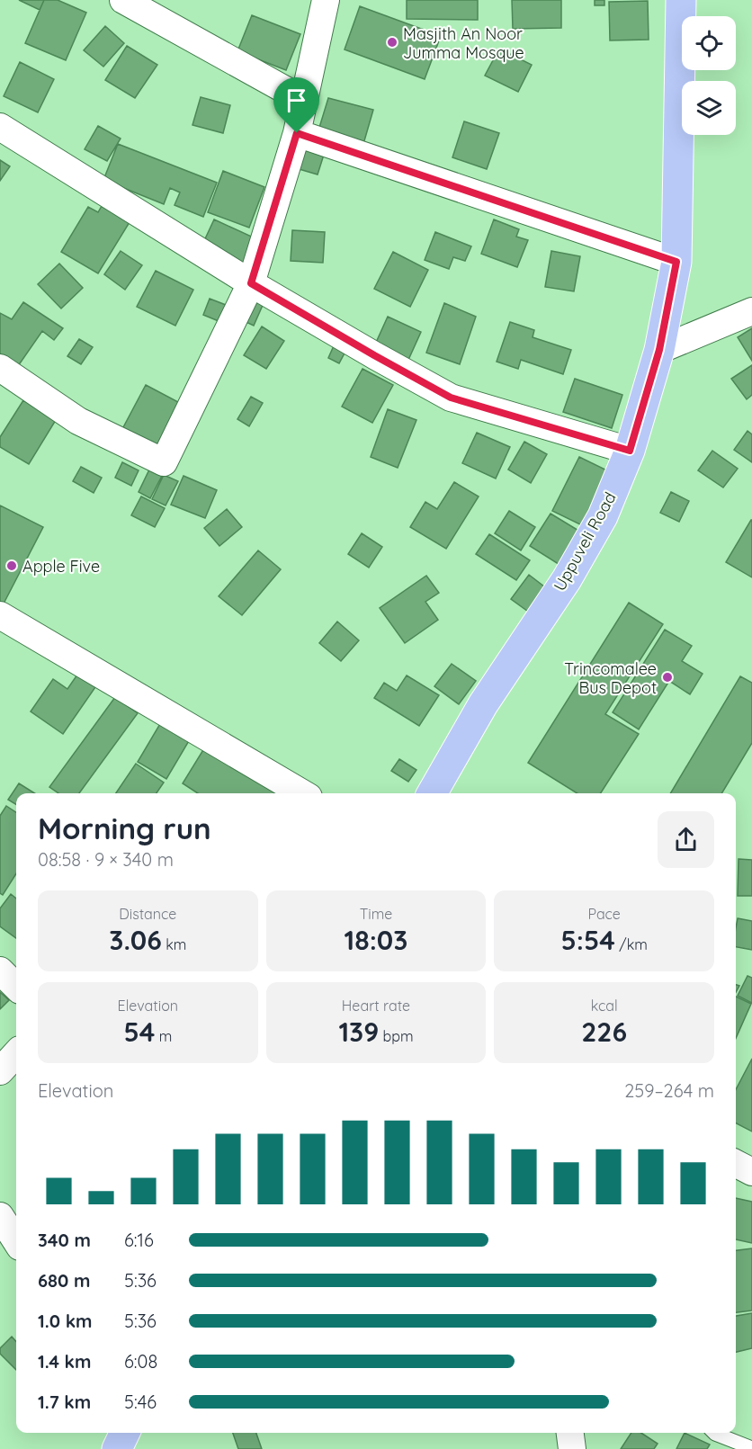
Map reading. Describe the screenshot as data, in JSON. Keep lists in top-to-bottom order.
{
  "streets": {
    "main road": ["Uppuveli Road"]
  },
  "places": ["Masjith An Noor Jumma Mosque", "Apple Five", "Trincomalee Bus Depot"],
  "page": {
    "heading": ["Morning run", "08:58 · 9 × 340 m"],
    "stats": [
      ["Distance", "3.06 km"],
      ["Time", "18:03"],
      ["Pace", "5:54 /km"],
      ["Elevation", "54 m"],
      ["Heart rate", "139 bpm"],
      ["kcal", "226"]
    ],
    "chart": ["Elevation", "259–264 m"],
    "list": [
      {
        "name": "340 m",
        "note": "6:16"
      },
      {
        "name": "680 m",
        "note": "5:36"
      },
      {
        "name": "1.0 km",
        "note": "5:36"
      },
      {
        "name": "1.4 km",
        "note": "6:08"
      },
      {
        "name": "1.7 km",
        "note": "5:46"
      }
    ]
  }
}
